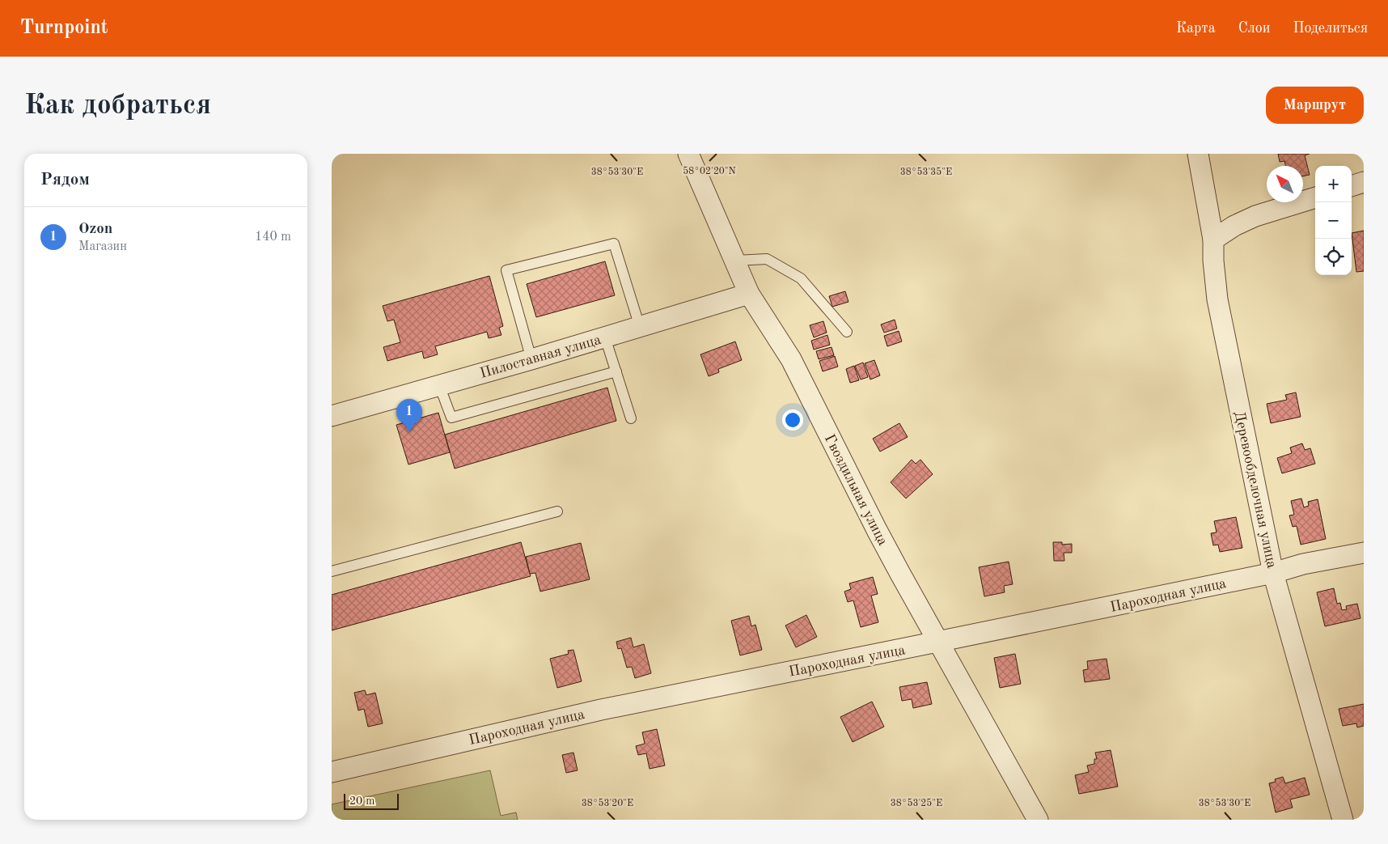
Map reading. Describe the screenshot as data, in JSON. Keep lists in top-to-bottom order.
{
  "streets": {
    "street": [
      "Пилоставная улица",
      "Гвоздильная улица",
      "Деревообделочная улица",
      "Пароходная улица"
    ]
  },
  "crossings": [
    ["Пилоставная улица", "Гвоздильная улица"],
    ["Гвоздильная улица", "Пароходная улица"],
    ["Деревообделочная улица", "Пароходная улица"]
  ],
  "scale_bar": "20 m",
  "north": "top left",
  "page": {
    "header": "Turnpoint",
    "nav": ["Карта", "Слои", "Поделиться"],
    "buttons": "Маршрут",
    "title": "Как добраться",
    "heading": "Рядом",
    "map_buttons": ["+", "−"],
    "list": [
      {
        "mark": "1",
        "name": "Ozon",
        "note": "Магазин",
        "value": "140 m"
      }
    ],
    "pins": "1",
    "scale": "20 m"
  },
  "coordinates": [
    "58°02'20\"N",
    "38°53'30\"E",
    "38°53'35\"E",
    "38°53'20\"E",
    "38°53'25\"E"
  ]
}
